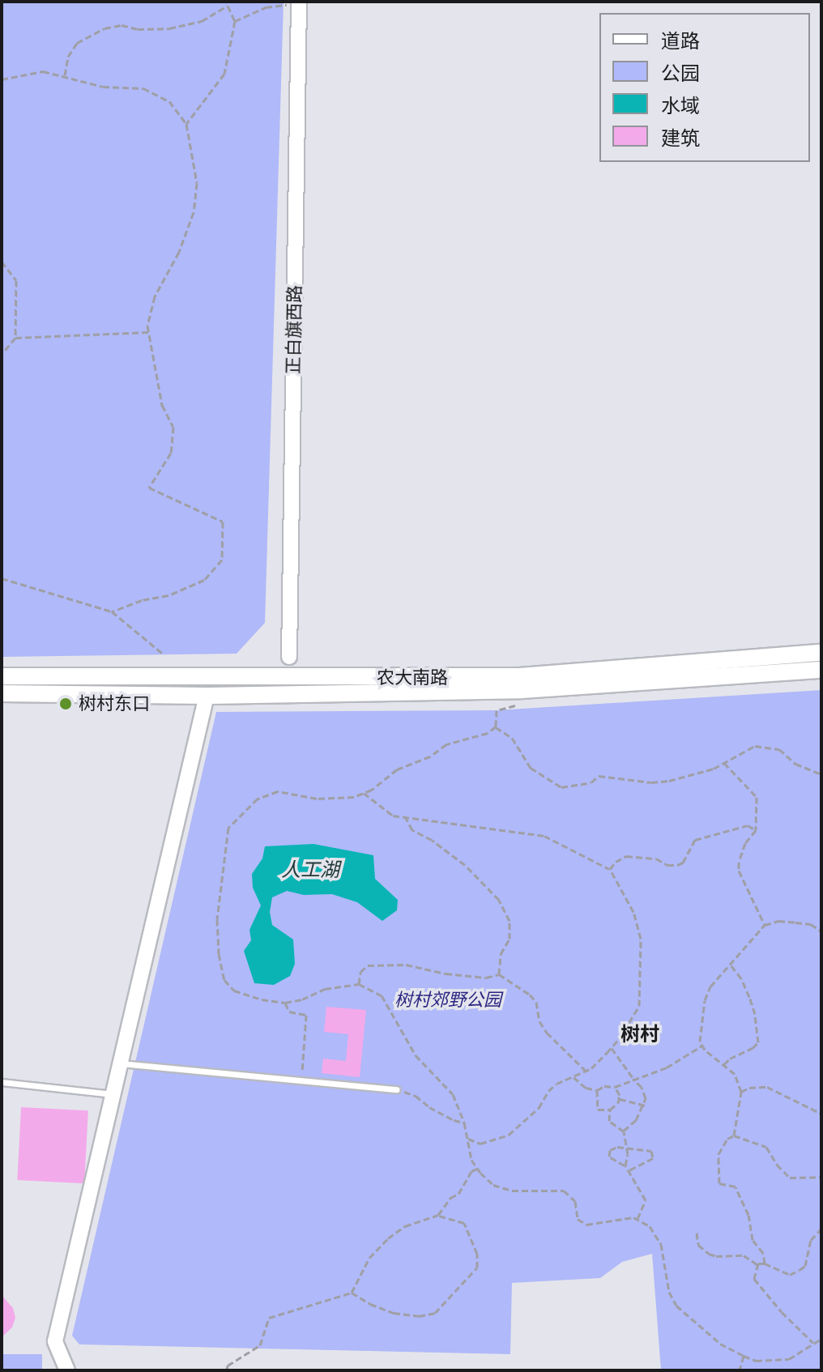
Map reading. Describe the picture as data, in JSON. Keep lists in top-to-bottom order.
{
  "streets": {
    "main road": ["农大南路"],
    "street": ["正白旗西路"]
  },
  "districts": ["树村"],
  "water": ["人工湖"],
  "parks": ["树村郊野公园"],
  "places": ["树村东口"],
  "legend": [
    "道路",
    "公园",
    "水域",
    "建筑"
  ]
}
